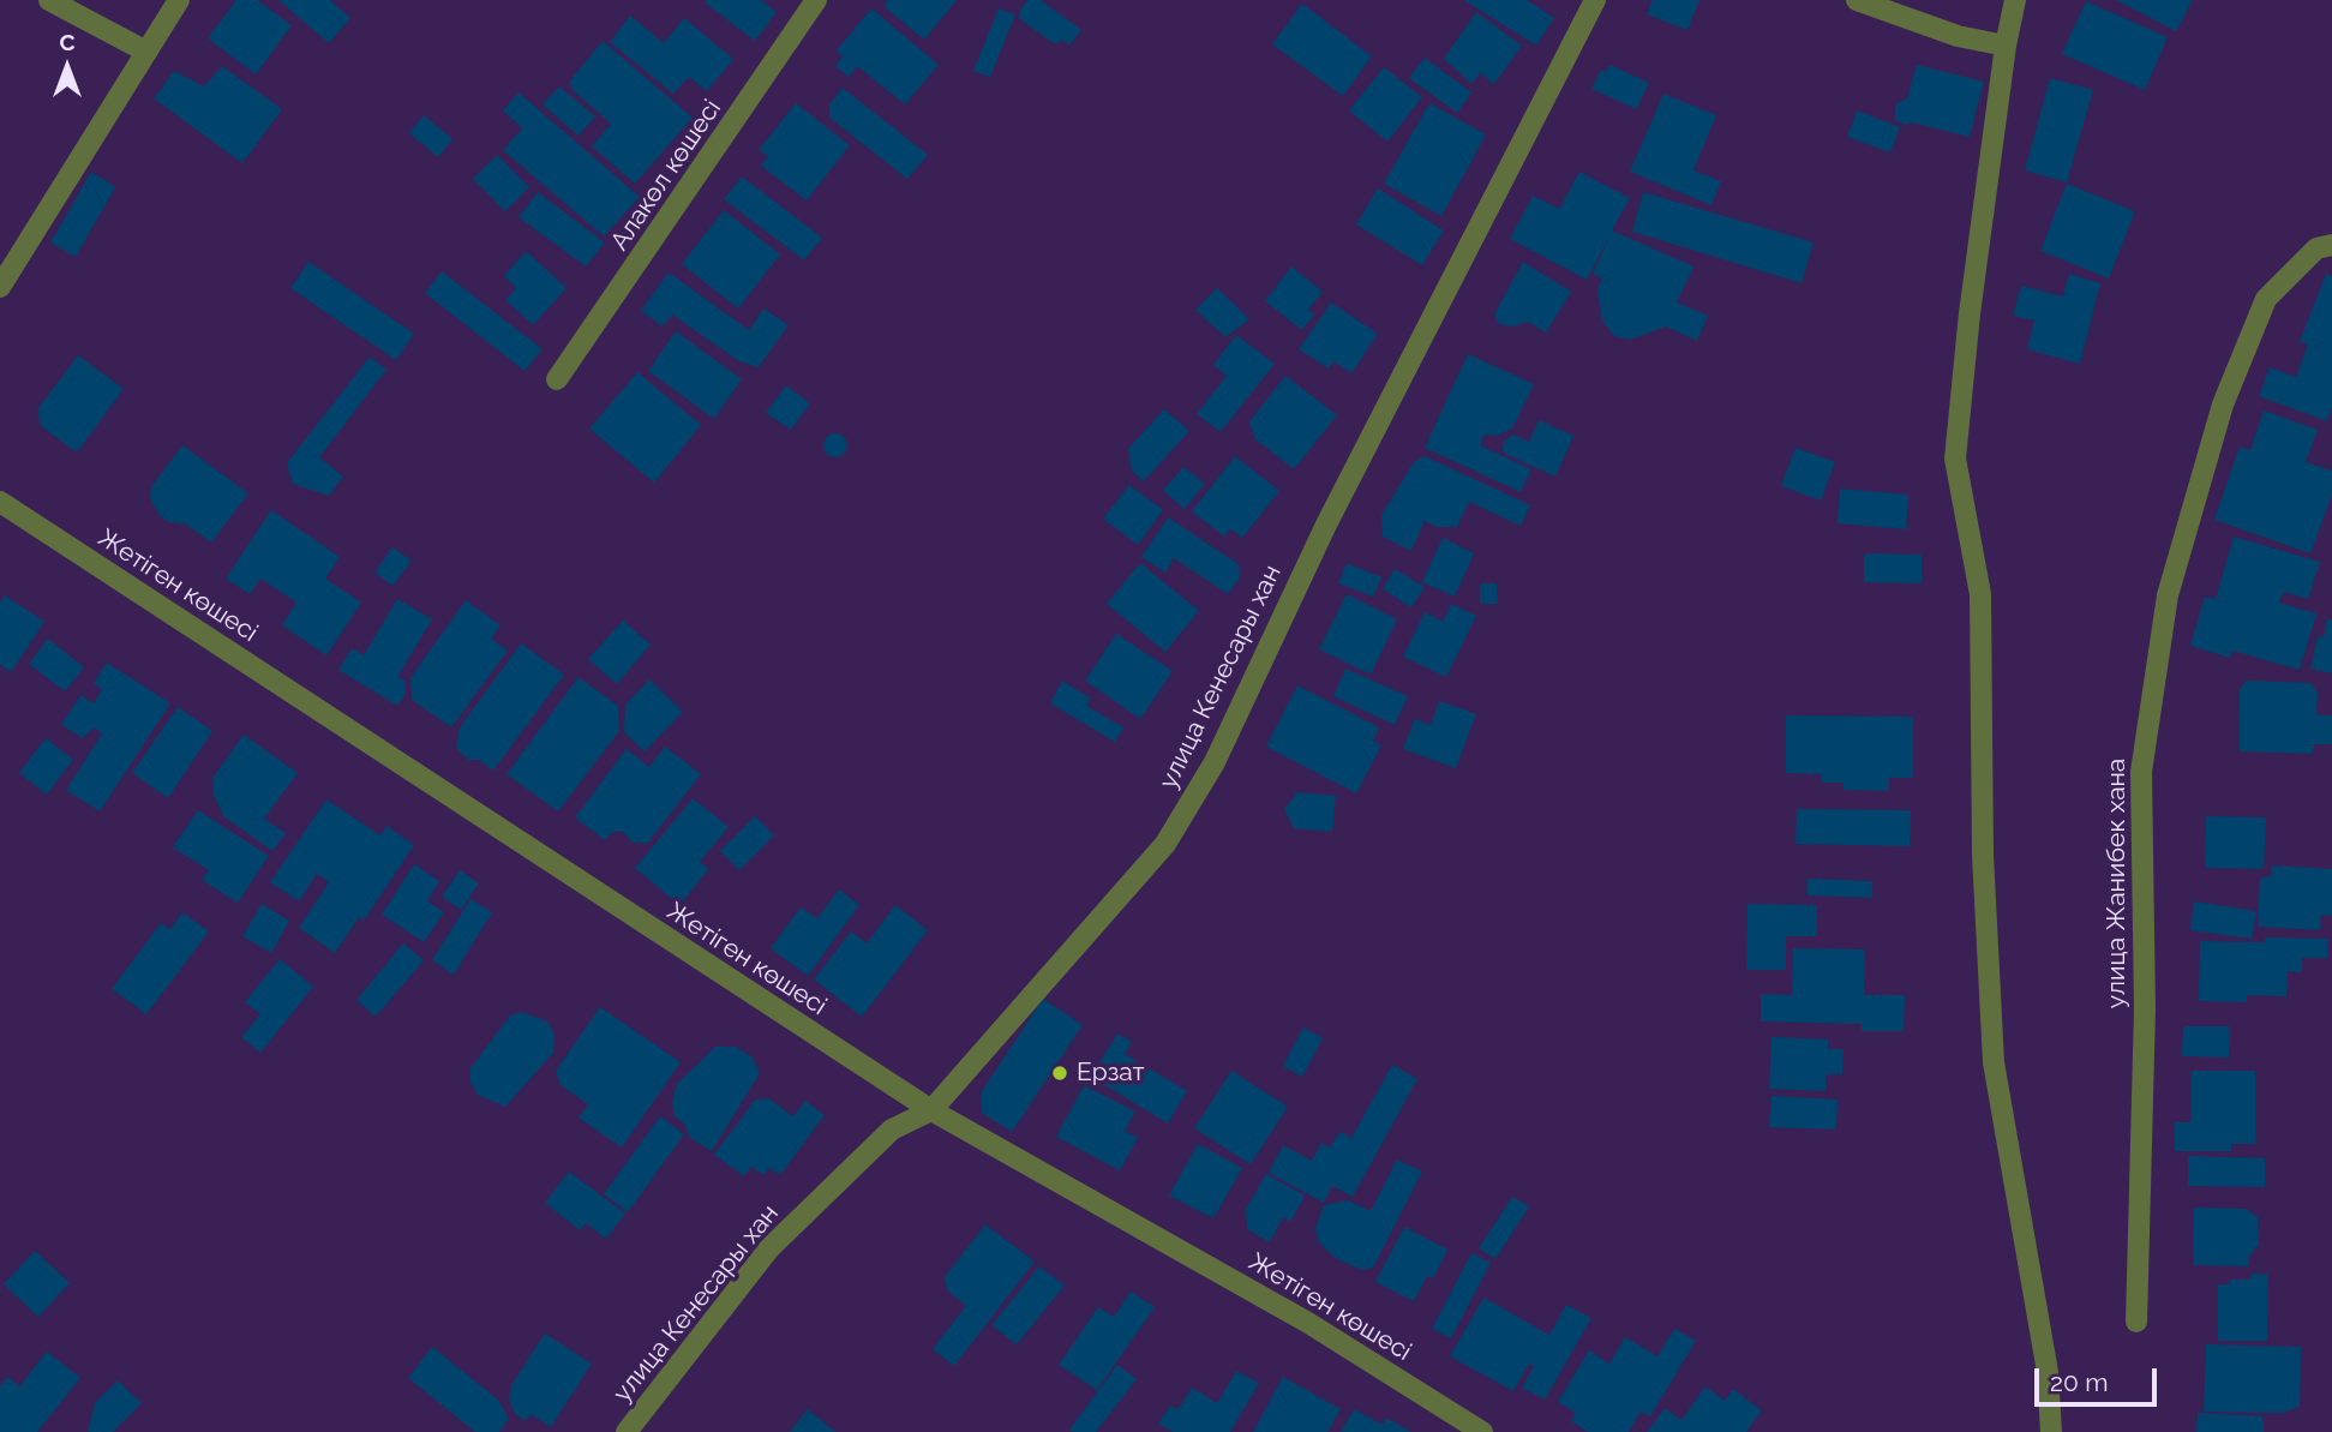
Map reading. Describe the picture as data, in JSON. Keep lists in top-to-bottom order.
{
  "streets": {
    "street": [
      "Алакөл көшесі",
      "Жетіген көшесі",
      "улица Кенесары хан",
      "улица Жанибек хана"
    ]
  },
  "crossings": [
    ["Жетіген көшесі", "улица Кенесары хан"]
  ],
  "places": ["Ерзат"],
  "scale_bar": "20 m",
  "north": "top"
}
